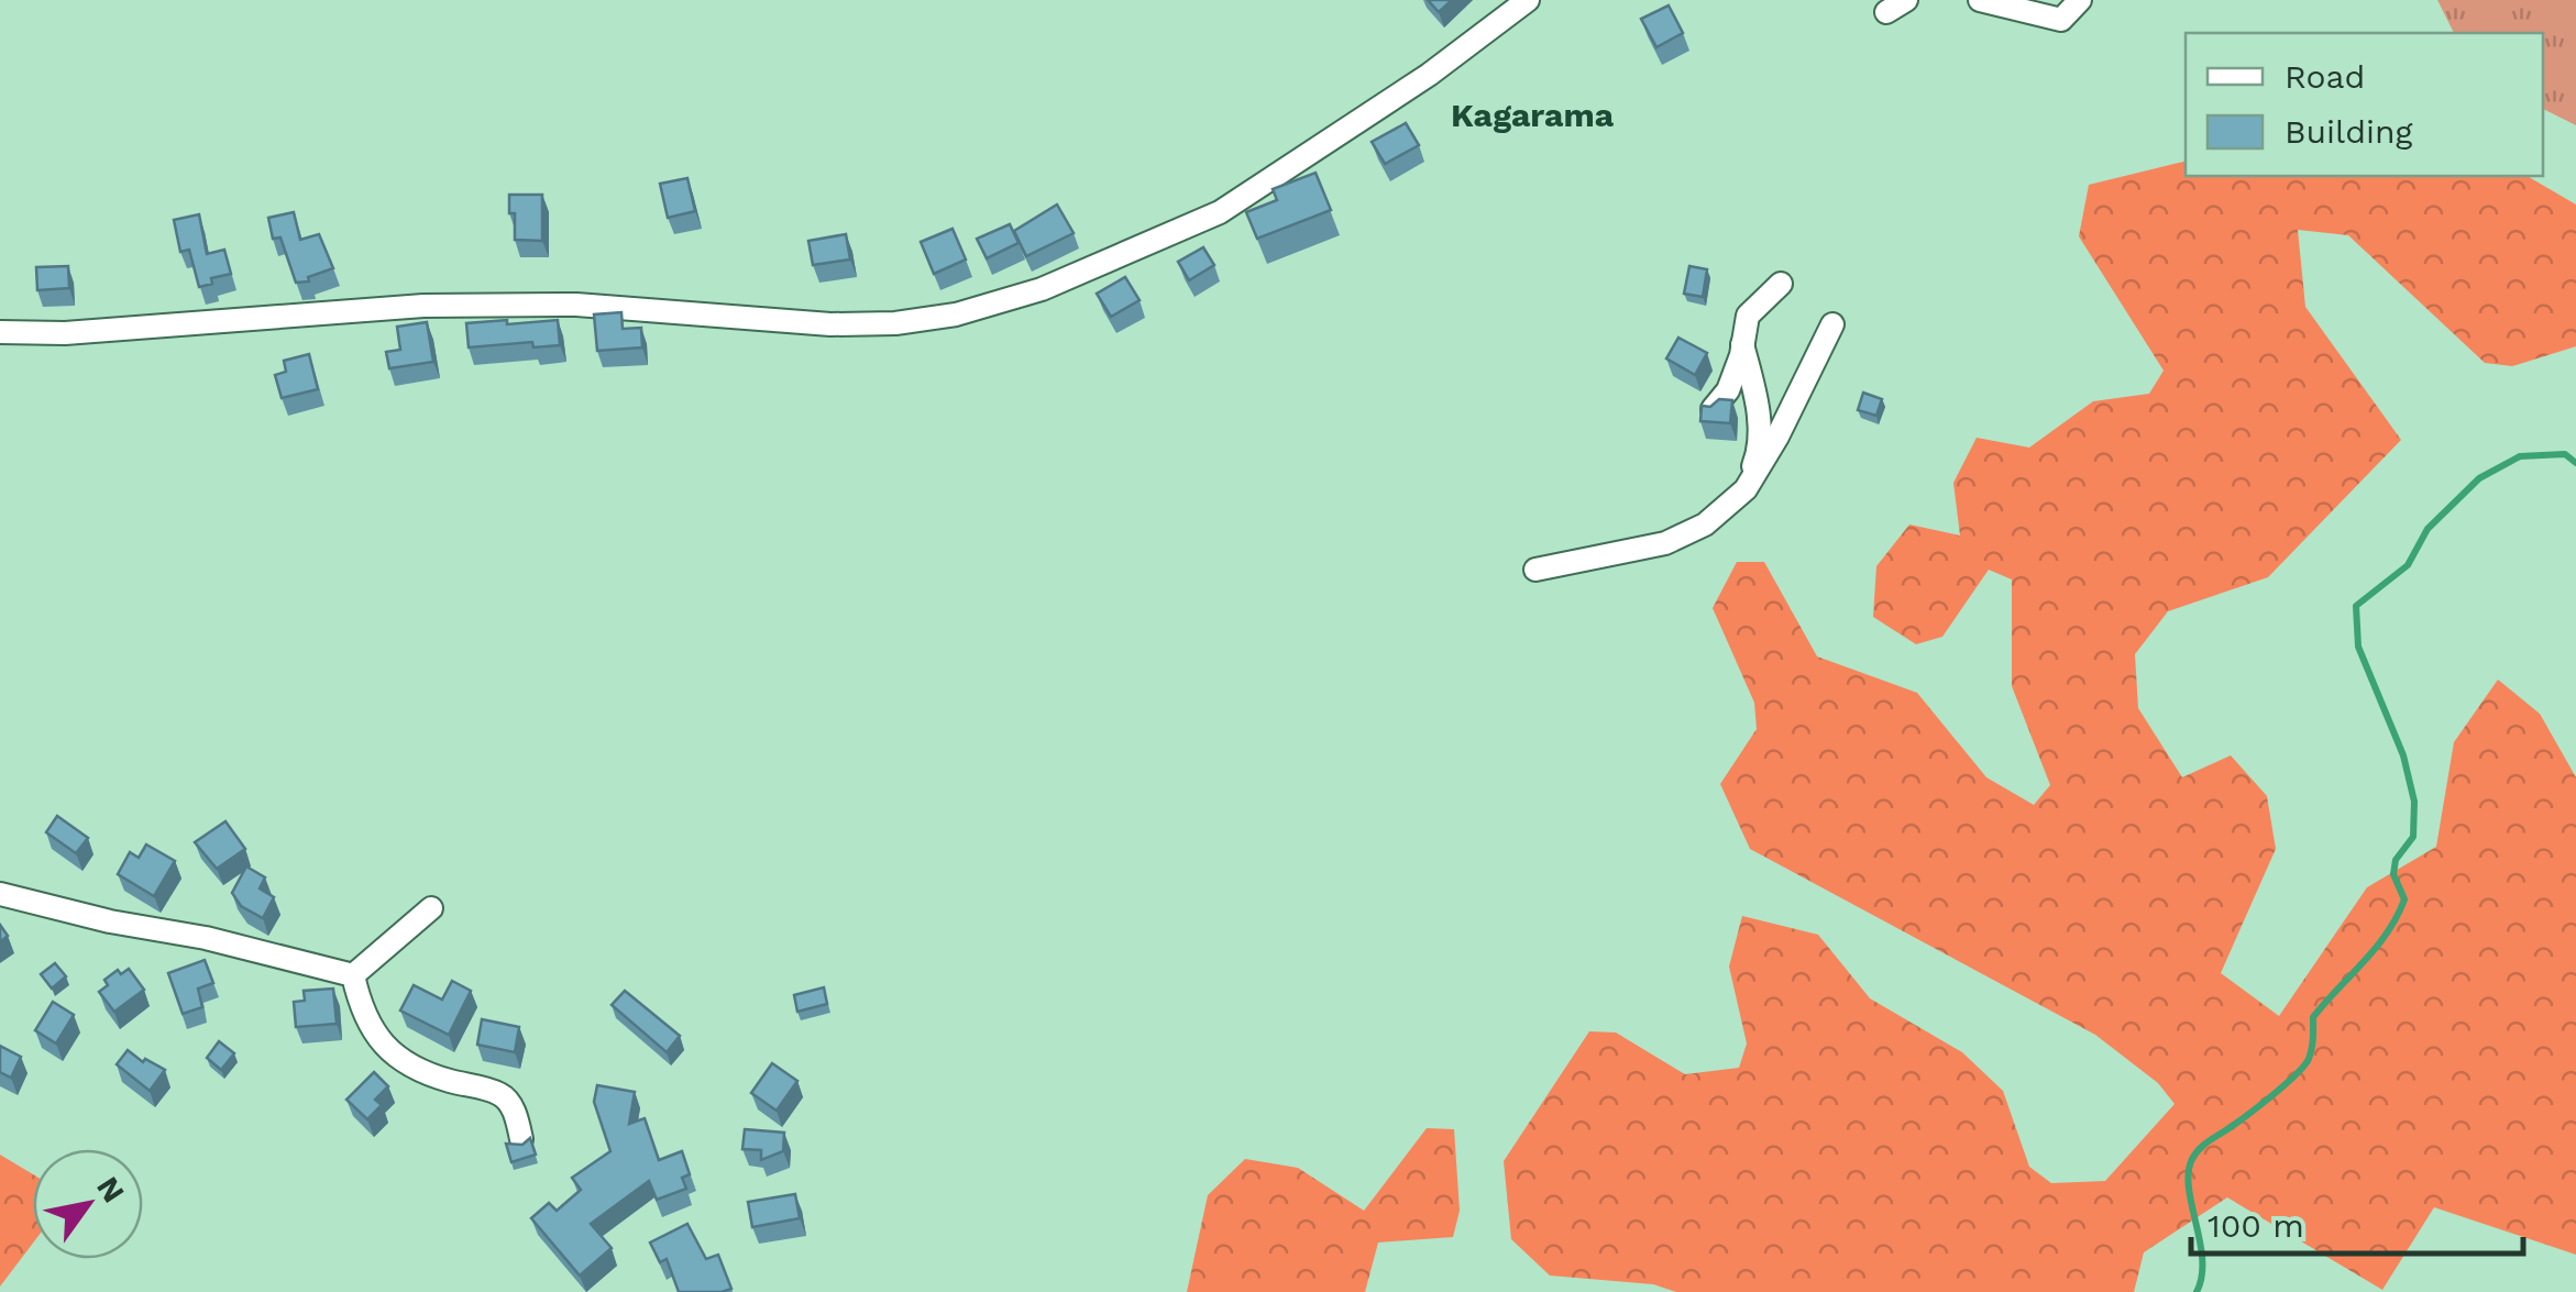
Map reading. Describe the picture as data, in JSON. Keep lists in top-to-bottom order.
{
  "districts": ["Kagarama"],
  "legend": ["Road", "Building"],
  "scale_bar": "100 m",
  "north": "top right"
}
